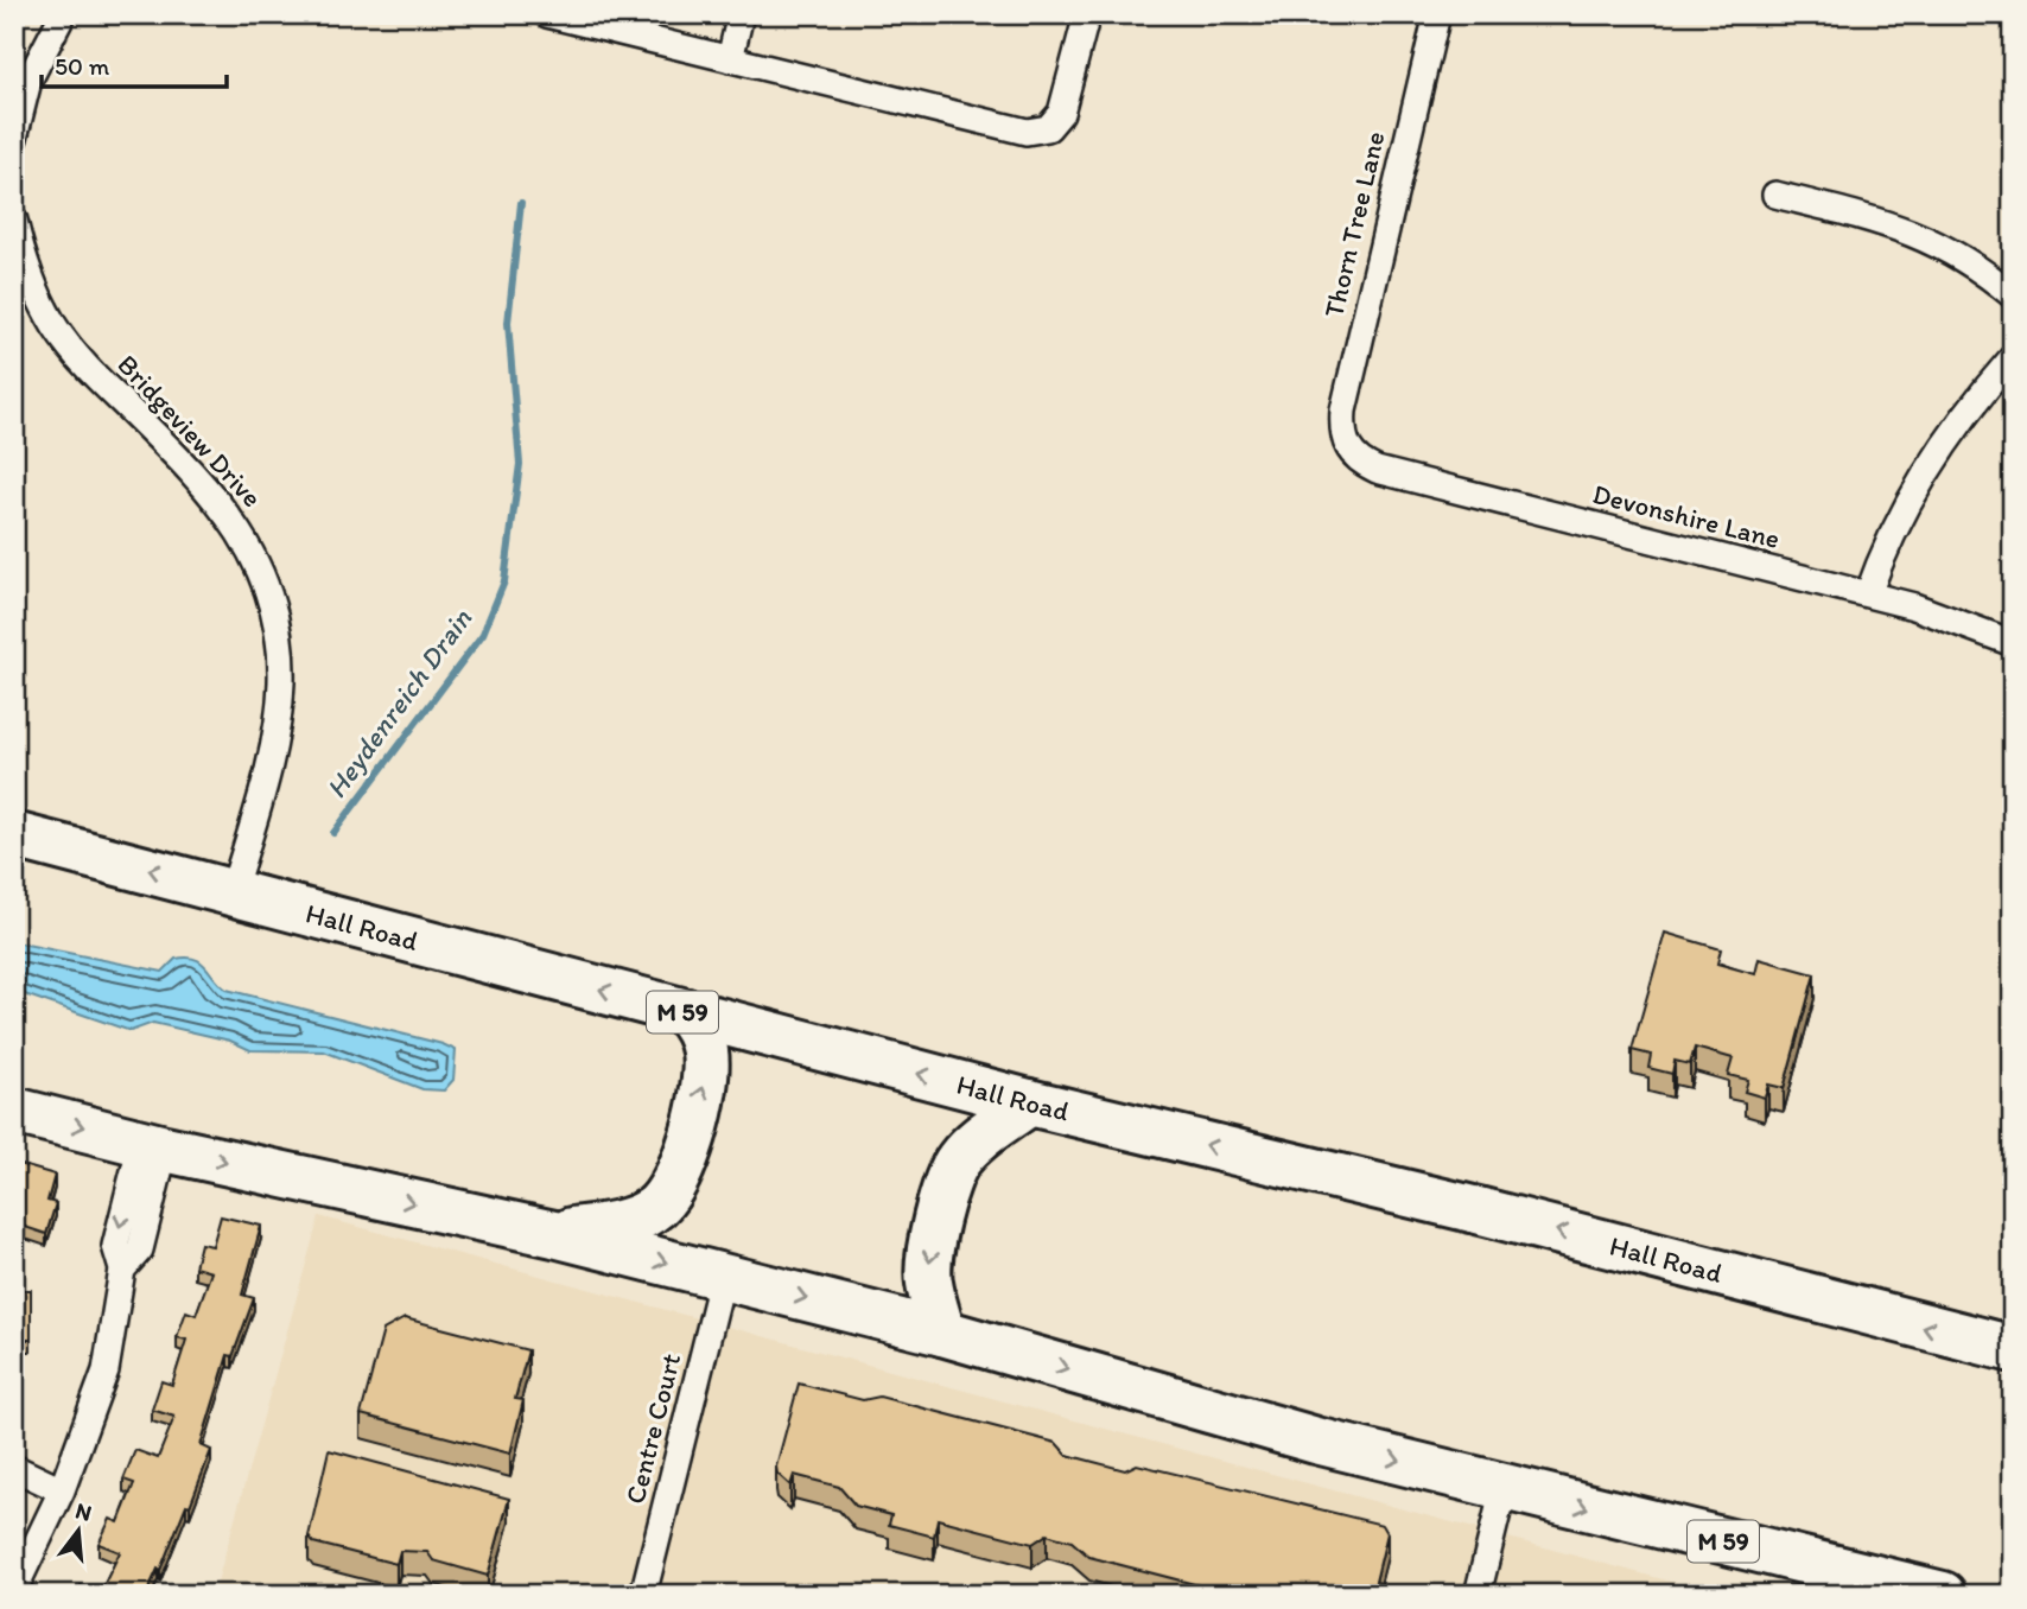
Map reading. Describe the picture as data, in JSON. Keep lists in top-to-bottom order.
{
  "streets": {
    "highway": ["Hall Road", "M 59"],
    "street": [
      "Thorn Tree Lane",
      "Bridgeview Drive",
      "Devonshire Lane",
      "Centre Court"
    ]
  },
  "crossings": [
    ["Thorn Tree Lane", "Devonshire Lane"],
    ["Bridgeview Drive", "Hall Road"],
    ["M 59", "Centre Court"]
  ],
  "water": ["Heydenreich Drain"],
  "scale_bar": "50 m",
  "north": "top"
}
